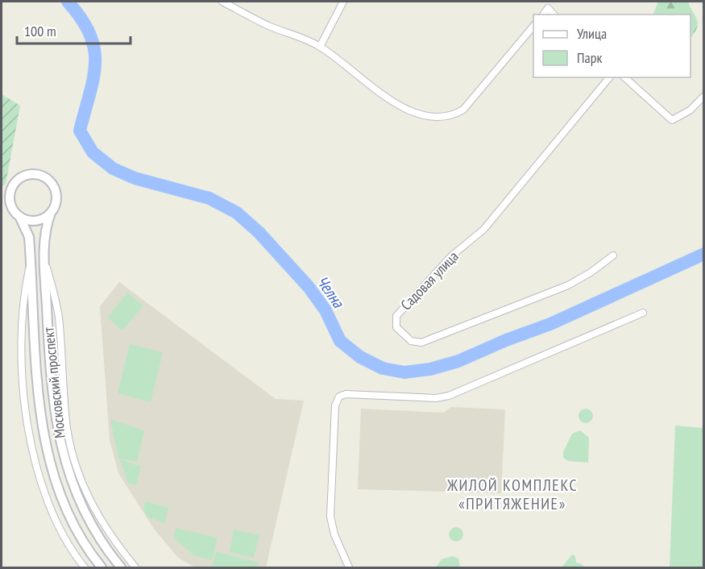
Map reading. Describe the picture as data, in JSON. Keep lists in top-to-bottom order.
{
  "streets": {
    "main road": ["Московский проспект"],
    "street": ["Садовая улица"]
  },
  "districts": ["ЖИЛОЙ КОМПЛЕКС «ПРИТЯЖЕНИЕ»"],
  "water": ["Челна"],
  "legend": ["Улица", "Парк"],
  "scale_bar": "100 m"
}
